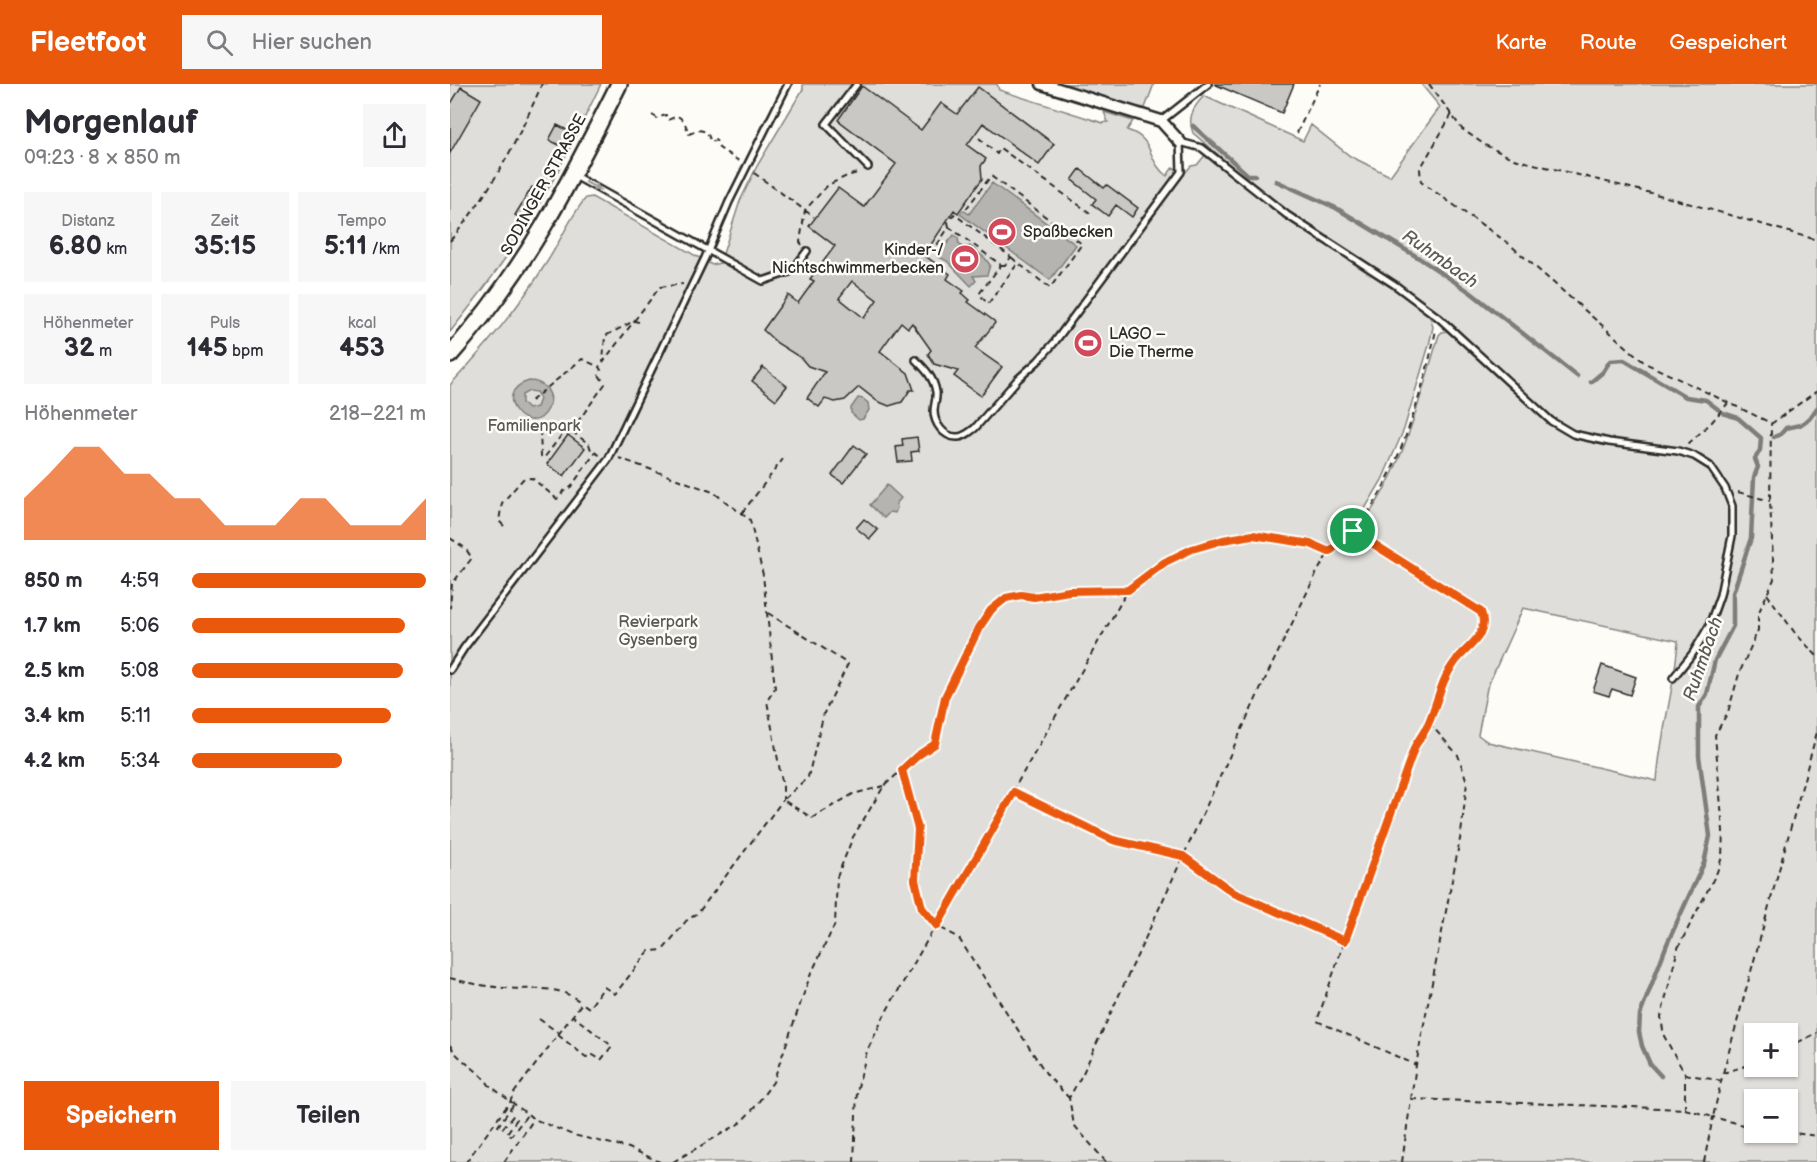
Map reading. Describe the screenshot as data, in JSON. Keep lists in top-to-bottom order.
{
  "streets": {
    "main road": ["SODINGER STRASSE"]
  },
  "water": ["Ruhmbach"],
  "parks": ["Familienpark", "Revierpark Gysenberg"],
  "places": {
    "sports": ["Spaßbecken", "Kinder-/ Nichtschwimmerbecken", "LAGO – Die Therme"]
  },
  "page": {
    "header": "Fleetfoot",
    "search": "Hier suchen",
    "nav": ["Karte", "Route", "Gespeichert"],
    "heading": ["Morgenlauf", "09:23 · 8 × 850 m"],
    "stats": [
      ["Distanz", "6.80 km"],
      ["Zeit", "35:15"],
      ["Tempo", "5:11 /km"],
      ["Höhenmeter", "32 m"],
      ["Puls", "145 bpm"],
      ["kcal", "453"]
    ],
    "chart": ["Höhenmeter", "218–221 m"],
    "list": [
      {
        "name": "850 m",
        "note": "4:59"
      },
      {
        "name": "1.7 km",
        "note": "5:06"
      },
      {
        "name": "2.5 km",
        "note": "5:08"
      },
      {
        "name": "3.4 km",
        "note": "5:11"
      },
      {
        "name": "4.2 km",
        "note": "5:34"
      }
    ],
    "map_buttons": ["+", "−"],
    "buttons": ["Speichern", "Teilen"]
  }
}
